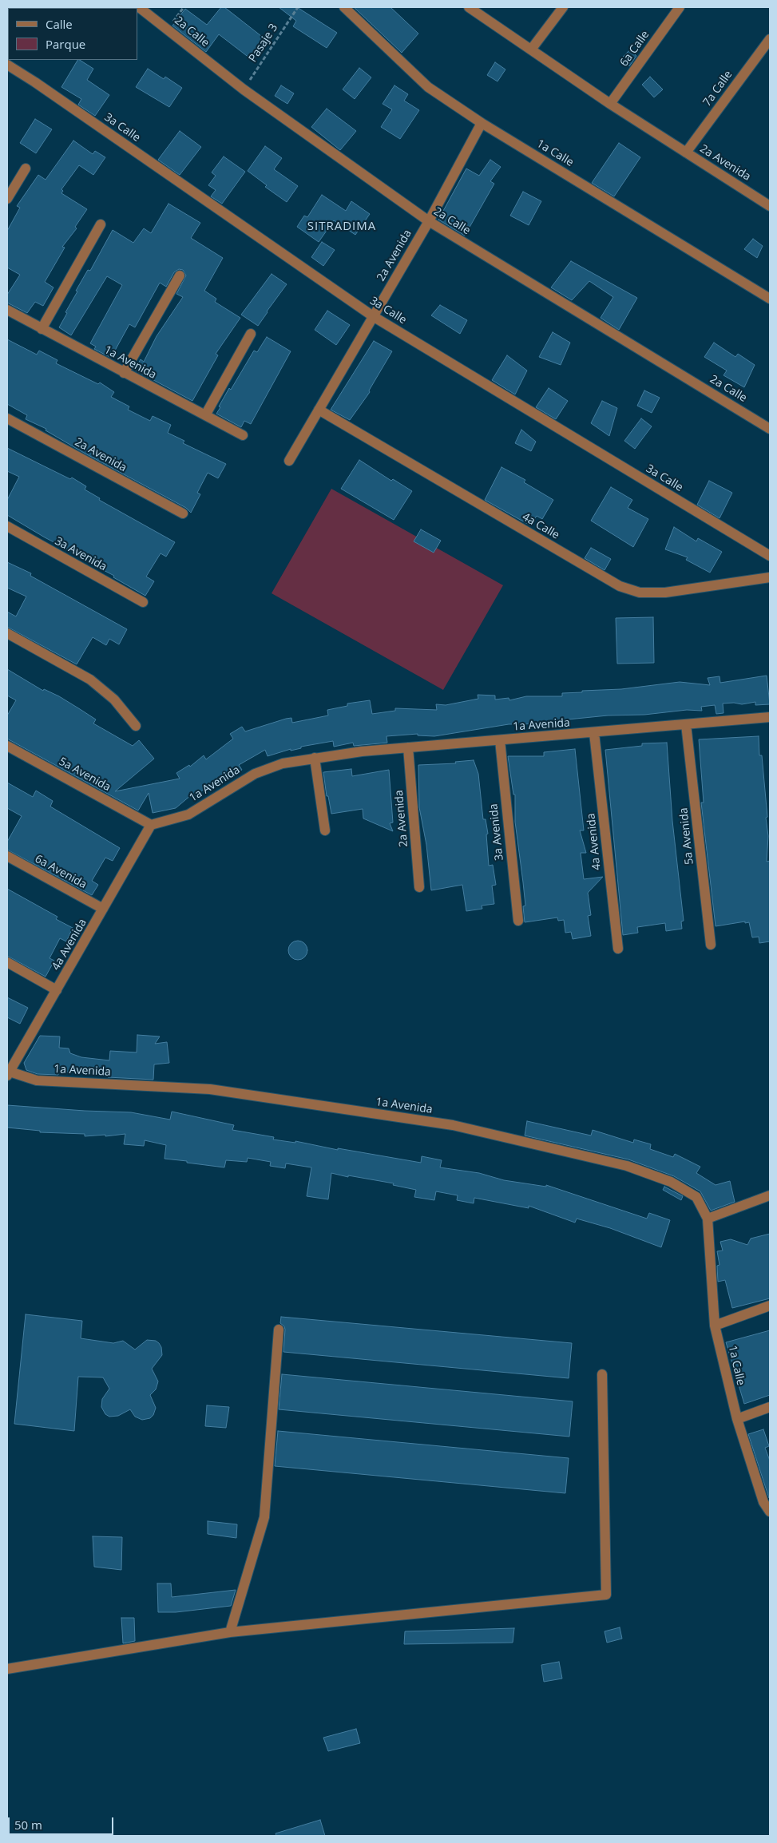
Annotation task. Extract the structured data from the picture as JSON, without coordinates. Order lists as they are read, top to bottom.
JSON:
{
  "streets": {
    "street": [
      "2a Calle",
      "6a Calle",
      "7a Calle",
      "3a Calle",
      "1a Calle",
      "2a Avenida",
      "1a Avenida",
      "4a Calle",
      "3a Avenida",
      "5a Avenida",
      "4a Avenida",
      "6a Avenida"
    ],
    "path": ["Pasaje 3"]
  },
  "crossings": [
    ["2a Calle", "Pasaje 3"],
    ["2a Calle", "2a Avenida"],
    ["6a Calle", "2a Avenida"],
    ["7a Calle", "2a Avenida"],
    ["3a Calle", "2a Avenida"],
    ["1a Calle", "2a Avenida"],
    ["1a Calle", "1a Avenida"],
    ["2a Avenida", "1a Avenida"],
    ["2a Avenida", "4a Calle"],
    ["1a Avenida", "3a Avenida"],
    ["1a Avenida", "5a Avenida"],
    ["1a Avenida", "4a Avenida"],
    ["5a Avenida", "4a Avenida"],
    ["4a Avenida", "6a Avenida"]
  ],
  "districts": ["SITRADIMA"],
  "legend": ["Calle", "Parque"],
  "scale_bar": "50 m"
}
